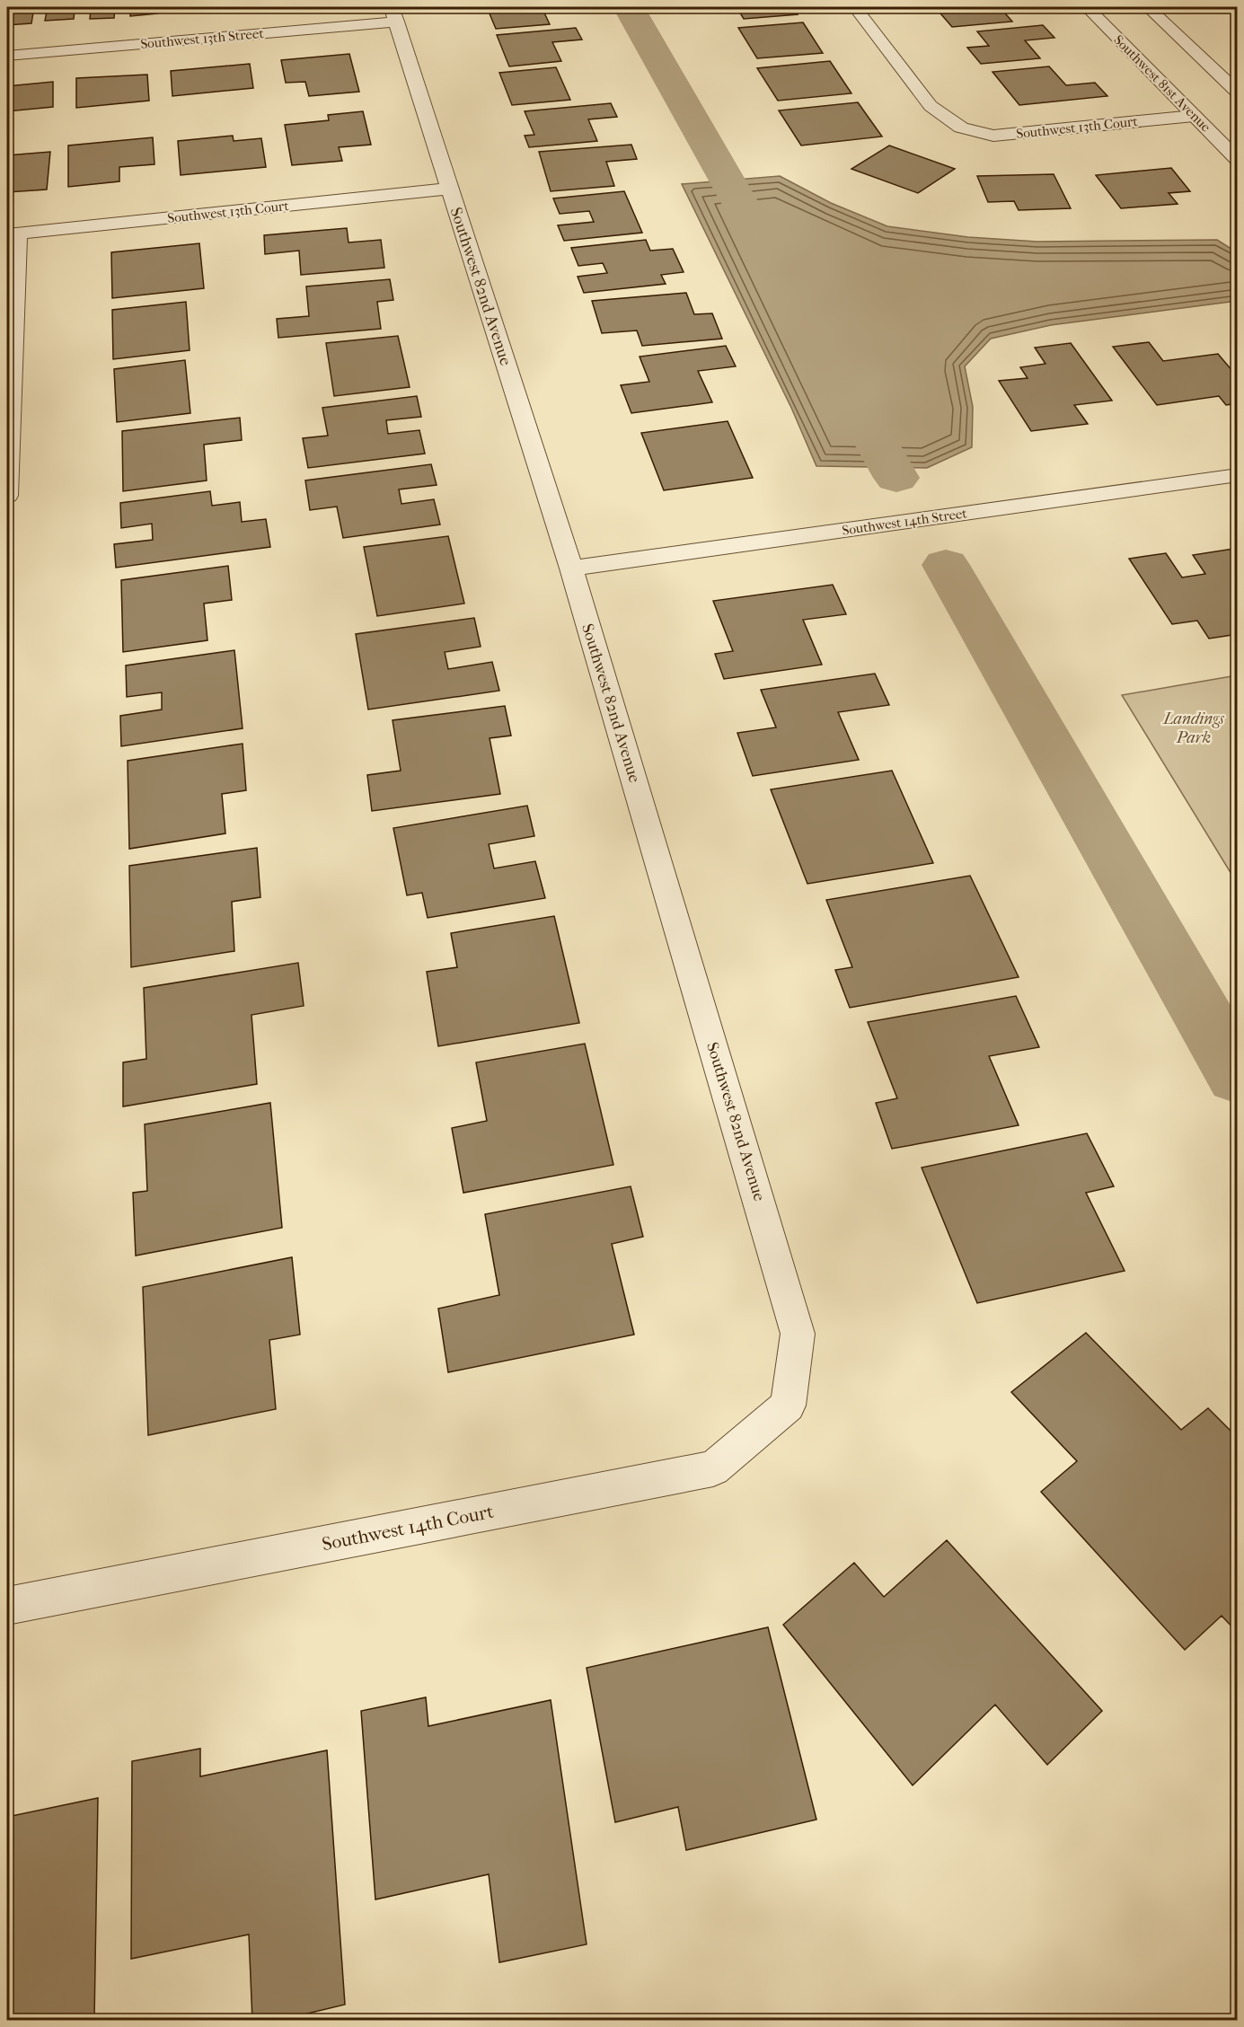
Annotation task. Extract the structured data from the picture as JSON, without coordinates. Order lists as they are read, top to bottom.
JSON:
{
  "streets": {
    "street": [
      "Southwest 13th Street",
      "Southwest 81st Avenue",
      "Southwest 13th Court",
      "Southwest 82nd Avenue",
      "Southwest 14th Street",
      "Southwest 14th Court"
    ]
  },
  "crossings": [
    ["Southwest 13th Street", "Southwest 82nd Avenue"],
    ["Southwest 81st Avenue", "Southwest 13th Court"],
    ["Southwest 13th Court", "Southwest 82nd Avenue"],
    ["Southwest 82nd Avenue", "Southwest 14th Street"],
    ["Southwest 82nd Avenue", "Southwest 14th Court"]
  ],
  "parks": ["Landings Park"]
}
